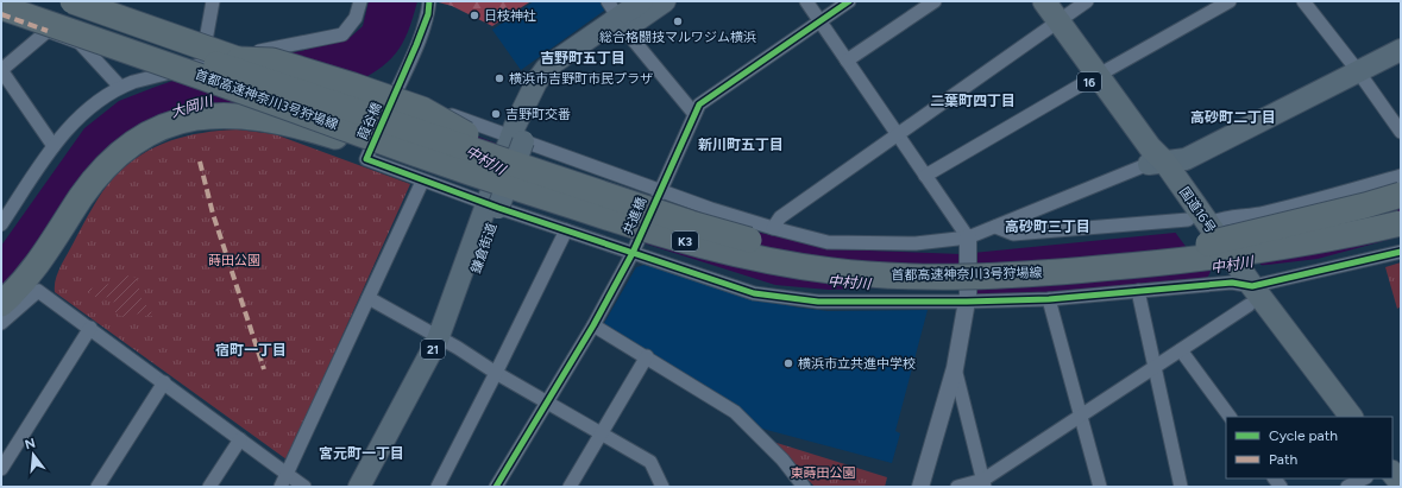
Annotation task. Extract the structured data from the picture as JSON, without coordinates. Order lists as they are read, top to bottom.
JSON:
{
  "streets": {
    "highway": [
      "16",
      "首都高速神奈川3号狩場線",
      "国道16号",
      "K3"
    ],
    "main road": ["鎌倉街道", "21"],
    "street": ["葭谷橋", "共進橋"]
  },
  "districts": [
    "吉野町五丁目",
    "二葉町四丁目",
    "高砂町二丁目",
    "新川町五丁目",
    "高砂町三丁目",
    "宿町一丁目",
    "宮元町一丁目"
  ],
  "water": ["大岡川", "中村川"],
  "parks": ["蒔田公園", "東蒔田公園"],
  "places": [
    "日枝神社",
    "総合格闘技マルワジム横浜",
    "横浜市吉野町市民プラザ",
    "吉野町交番",
    "横浜市立共進中学校"
  ],
  "legend": ["Cycle path", "Path"],
  "north": "top"
}
